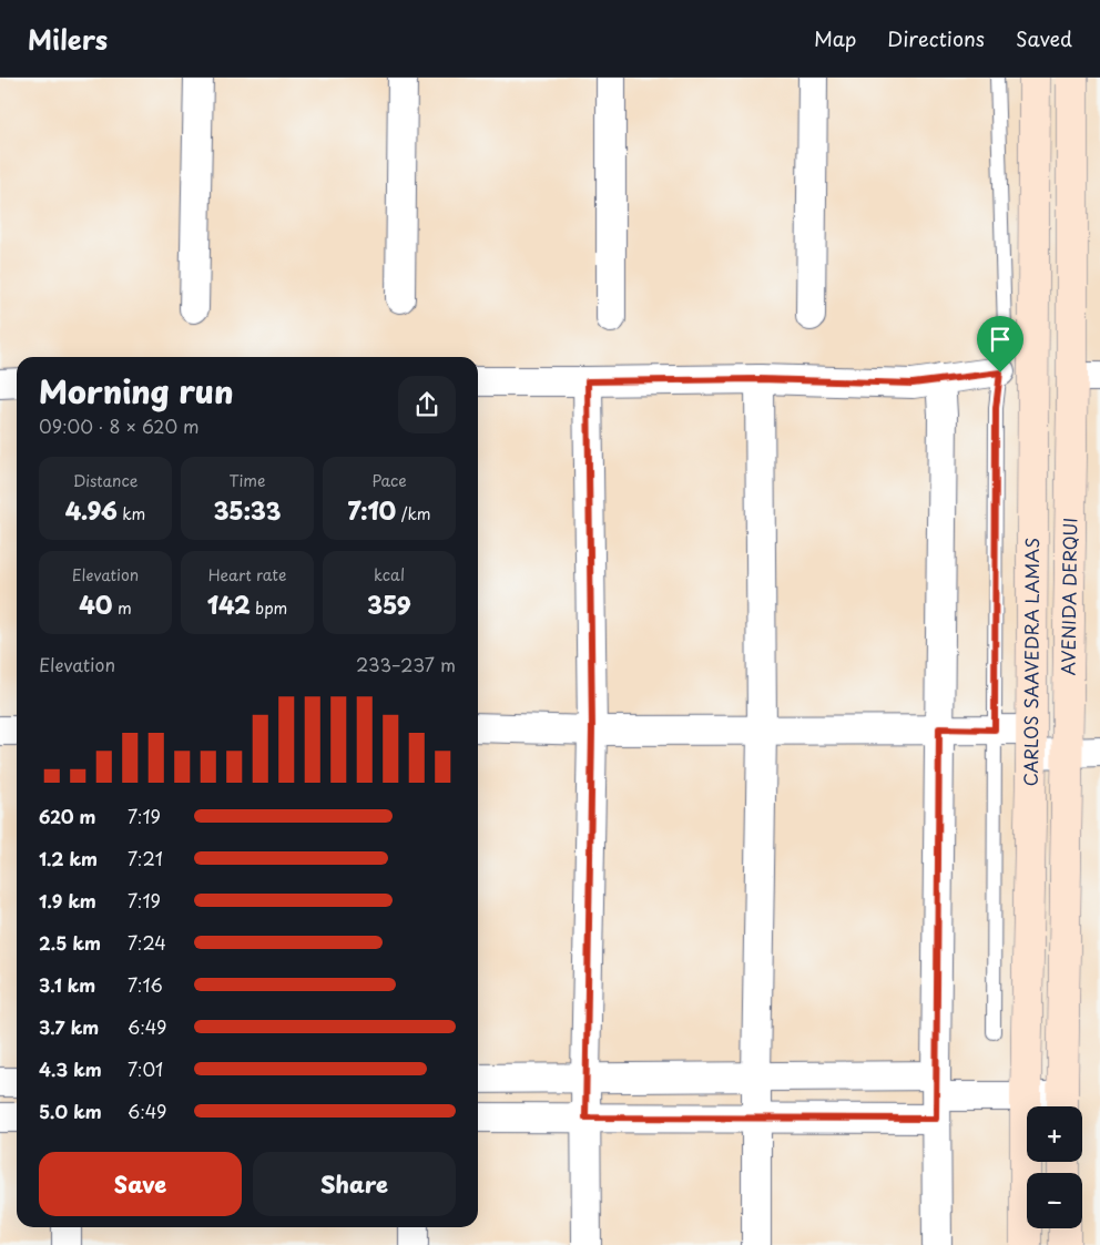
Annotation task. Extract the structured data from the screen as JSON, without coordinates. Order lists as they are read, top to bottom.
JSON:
{
  "streets": {
    "main road": ["AVENIDA DERQUI", "CARLOS SAAVEDRA LAMAS"]
  },
  "page": {
    "header": "Milers",
    "nav": ["Map", "Directions", "Saved"],
    "heading": ["Morning run", "09:00 · 8 × 620 m"],
    "stats": [
      ["Distance", "4.96 km"],
      ["Time", "35:33"],
      ["Pace", "7:10 /km"],
      ["Elevation", "40 m"],
      ["Heart rate", "142 bpm"],
      ["kcal", "359"]
    ],
    "chart": ["Elevation", "233–237 m"],
    "list": [
      {
        "name": "620 m",
        "note": "7:19"
      },
      {
        "name": "1.2 km",
        "note": "7:21"
      },
      {
        "name": "1.9 km",
        "note": "7:19"
      },
      {
        "name": "2.5 km",
        "note": "7:24"
      },
      {
        "name": "3.1 km",
        "note": "7:16"
      },
      {
        "name": "3.7 km",
        "note": "6:49"
      },
      {
        "name": "4.3 km",
        "note": "7:01"
      },
      {
        "name": "5.0 km",
        "note": "6:49"
      }
    ],
    "map_buttons": ["+", "−"],
    "buttons": ["Save", "Share"]
  }
}
